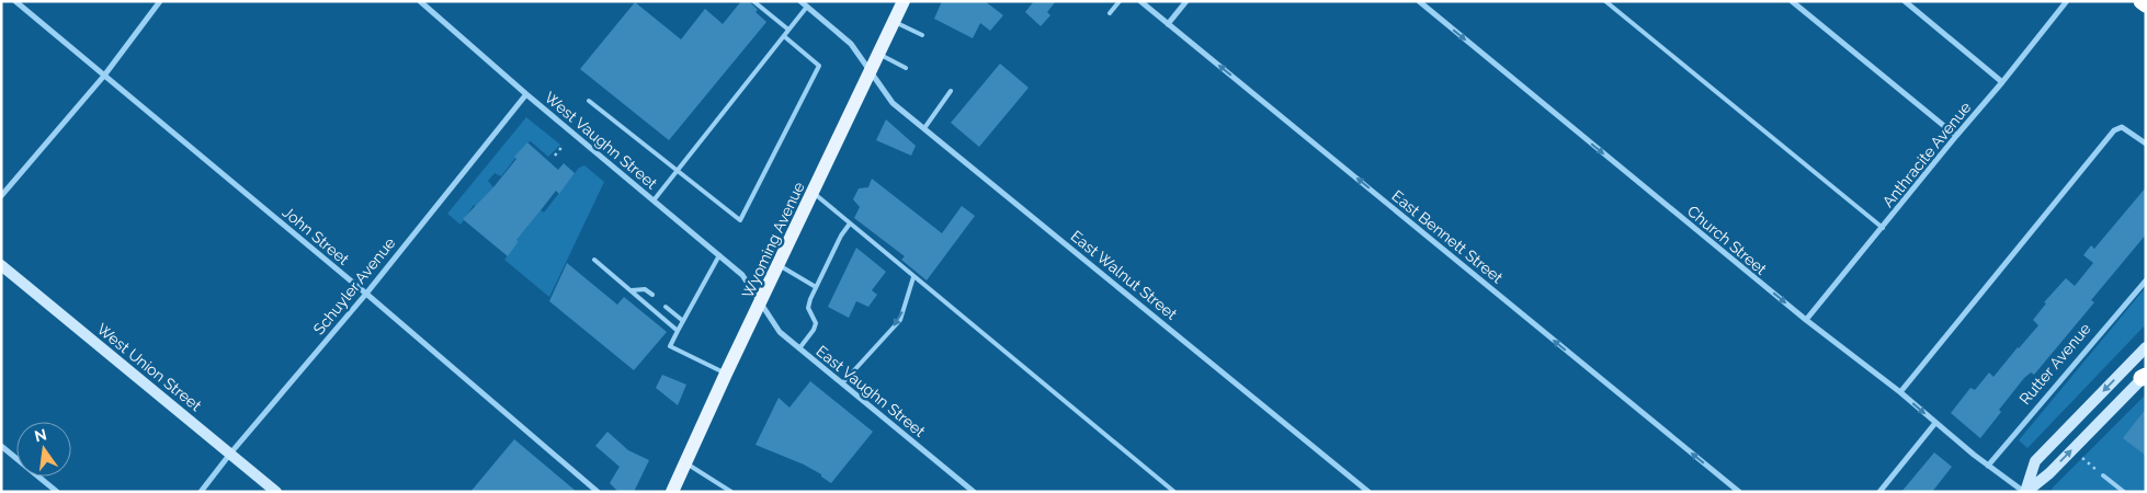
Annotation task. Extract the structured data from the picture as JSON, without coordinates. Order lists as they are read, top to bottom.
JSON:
{
  "streets": {
    "main road": ["Wyoming Avenue", "West Union Street"],
    "street": [
      "West Vaughn Street",
      "Anthracite Avenue",
      "John Street",
      "East Bennett Street",
      "Church Street",
      "East Walnut Street",
      "Schuyler Avenue",
      "Rutter Avenue",
      "East Vaughn Street"
    ]
  },
  "crossings": [
    ["West Vaughn Street", "Wyoming Avenue"],
    ["West Vaughn Street", "Schuyler Avenue"],
    ["West Vaughn Street", "East Vaughn Street"],
    ["Anthracite Avenue", "Church Street"],
    ["John Street", "Schuyler Avenue"],
    ["Wyoming Avenue", "East Walnut Street"],
    ["Wyoming Avenue", "East Vaughn Street"],
    ["Church Street", "Rutter Avenue"],
    ["Schuyler Avenue", "West Union Street"]
  ],
  "one_way": ["East Bennett Street", "Church Street"],
  "north": "top"
}
